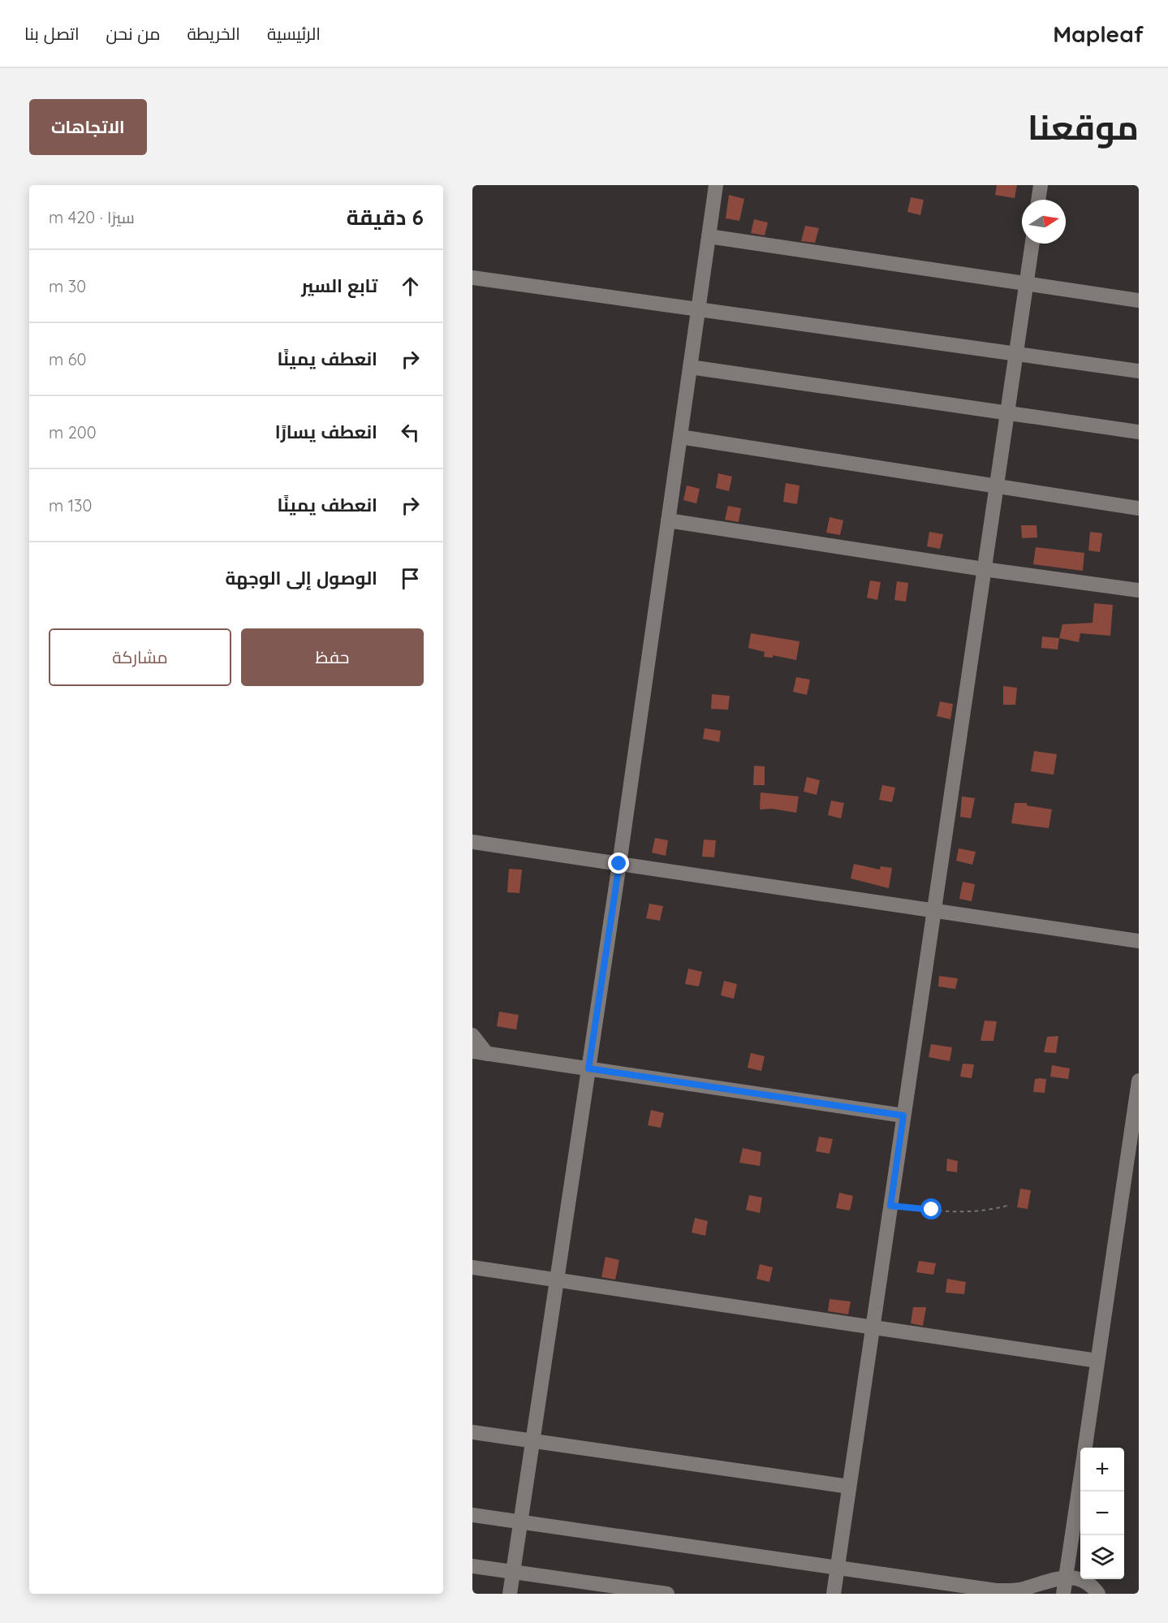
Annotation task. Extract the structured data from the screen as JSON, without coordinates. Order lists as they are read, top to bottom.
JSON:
{
  "north": "right",
  "page": {
    "header": "Mapleaf",
    "nav": [
      "الرئيسية",
      "الخريطة",
      "من نحن",
      "اتصل بنا"
    ],
    "title": "موقعنا",
    "buttons": [
      "الاتجاهات",
      ["حفظ", "مشاركة"]
    ],
    "heading": ["6 دقيقة", "سيرًا · 420 m"],
    "list": [
      ["تابع السير", "30 m"],
      ["انعطف يمينًا", "60 m"],
      ["انعطف يسارًا", "200 m"],
      ["انعطف يمينًا", "130 m"],
      "الوصول إلى الوجهة"
    ],
    "map_buttons": ["+", "−"]
  }
}
